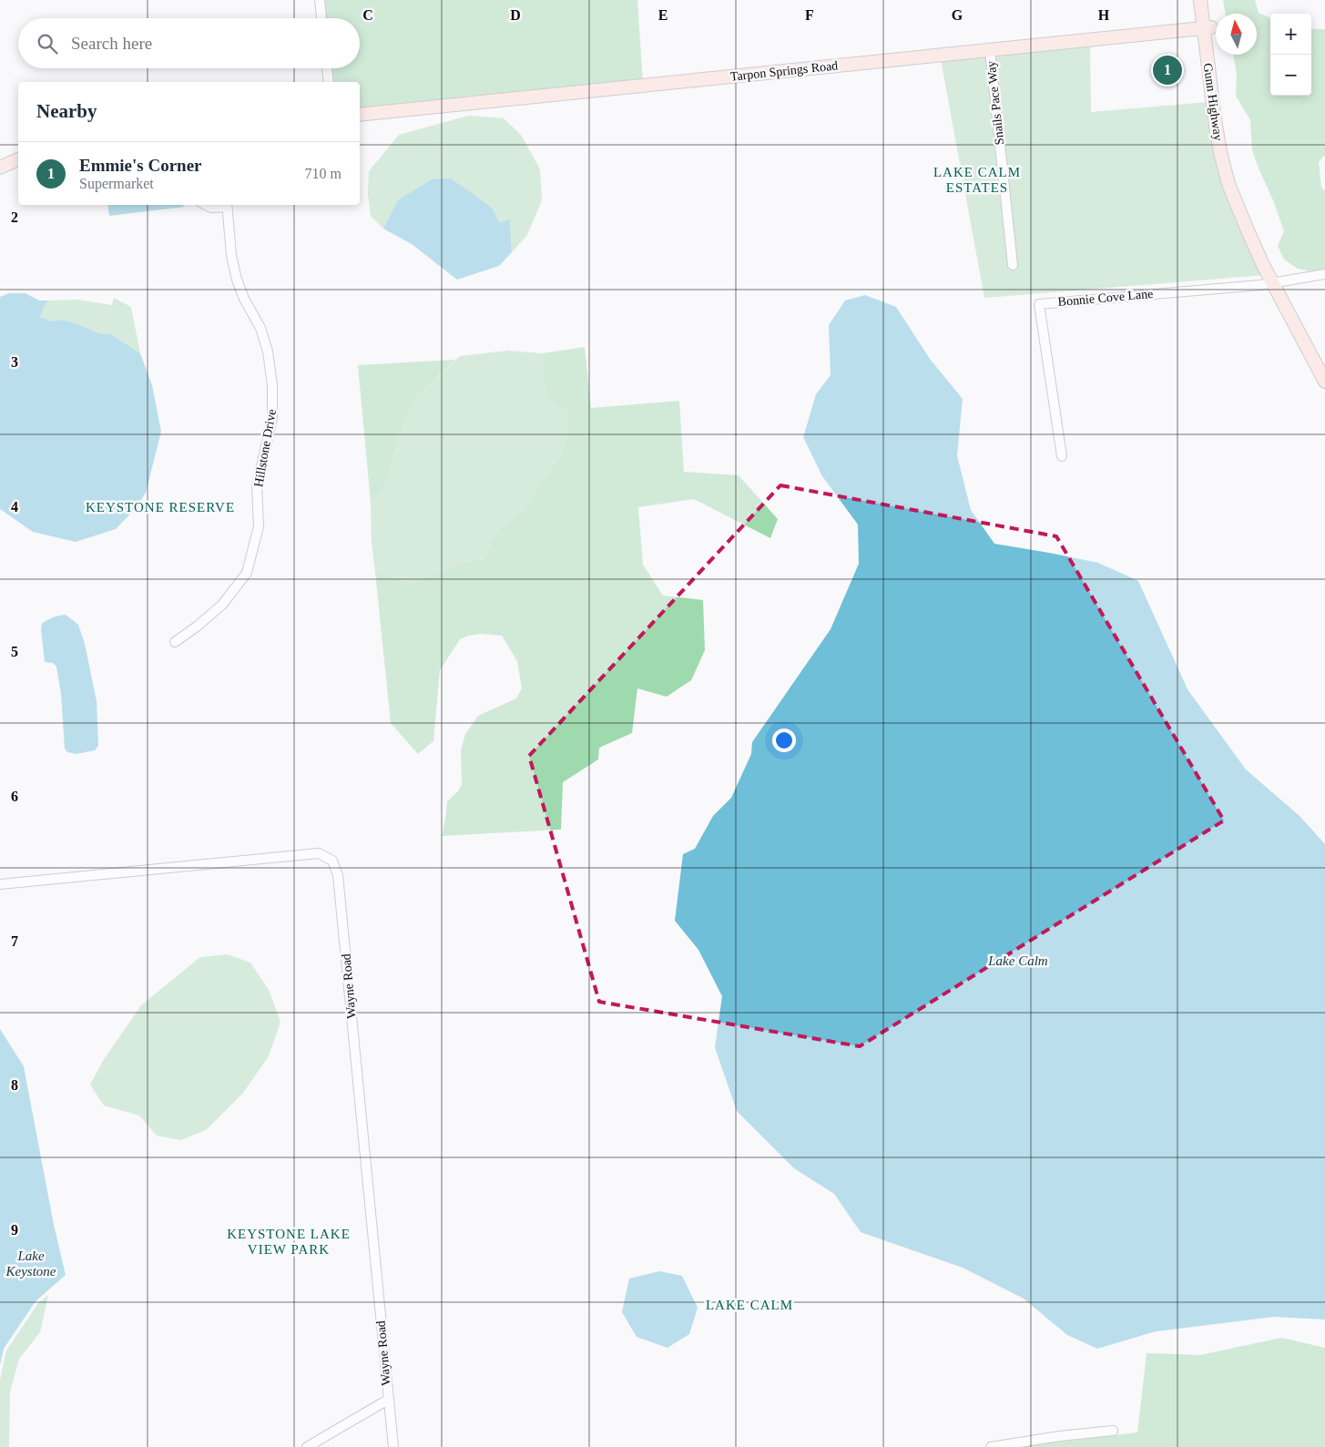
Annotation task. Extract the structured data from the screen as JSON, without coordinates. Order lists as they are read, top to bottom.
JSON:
{
  "streets": {
    "main road": ["Tarpon Springs Road", "Gunn Highway"],
    "street": [
      "Snails Pace Way",
      "Bonnie Cove Lane",
      "Hillstone Drive",
      "Wayne Road"
    ]
  },
  "crossings": [
    ["Tarpon Springs Road", "Gunn Highway"],
    ["Tarpon Springs Road", "Snails Pace Way"],
    ["Gunn Highway", "Bonnie Cove Lane"]
  ],
  "districts": [
    "LAKE CALM ESTATES",
    "KEYSTONE RESERVE",
    "KEYSTONE LAKE VIEW PARK",
    "LAKE CALM"
  ],
  "water": ["Lake Calm", "Lake Keystone"],
  "north": "top",
  "page": {
    "map_buttons": ["+", "−"],
    "search": "Search here",
    "pins": "1",
    "heading": "Nearby",
    "list": [
      {
        "mark": "1",
        "name": "Emmie's Corner",
        "note": "Supermarket",
        "value": "710 m"
      }
    ]
  },
  "grid": {
    "columns": [
      "C",
      "D",
      "E",
      "F",
      "G",
      "H"
    ],
    "rows": [
      "2",
      "3",
      "4",
      "5",
      "6",
      "7",
      "8",
      "9"
    ]
  }
}
